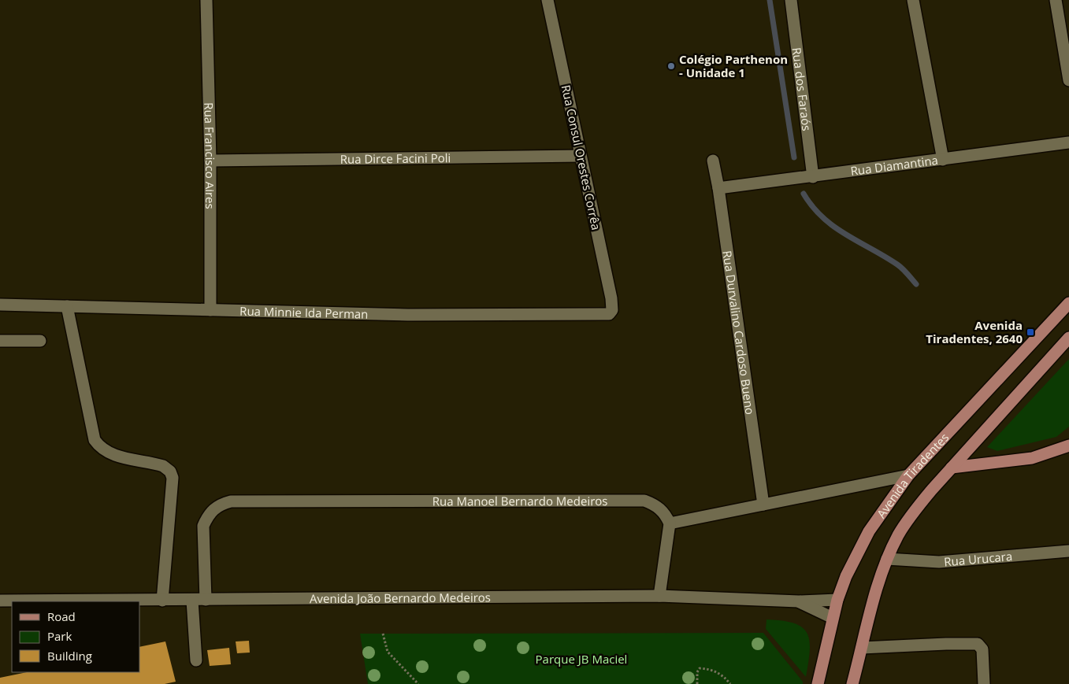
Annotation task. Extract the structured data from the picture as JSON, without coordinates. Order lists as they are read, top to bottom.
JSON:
{
  "streets": {
    "main road": ["Avenida Tiradentes"],
    "street": [
      "Rua dos Faraós",
      "Rua Francisco Aires",
      "Rua Consul Orestes Corrêa",
      "Rua Dirce Facini Poli",
      "Rua Diamantina",
      "Rua Minnie Ida Perman",
      "Rua Durvalino Cardoso Bueno",
      "Rua Manoel Bernardo Medeiros",
      "Rua Urucara",
      "Avenida João Bernardo Medeiros"
    ]
  },
  "crossings": [
    ["Rua dos Faraós", "Rua Diamantina"],
    ["Rua Francisco Aires", "Rua Dirce Facini Poli"],
    ["Rua Francisco Aires", "Rua Minnie Ida Perman"],
    ["Rua Consul Orestes Corrêa", "Rua Dirce Facini Poli"],
    ["Rua Consul Orestes Corrêa", "Rua Minnie Ida Perman"],
    ["Rua Diamantina", "Rua Durvalino Cardoso Bueno"],
    ["Avenida Tiradentes", "Rua Urucara"],
    ["Avenida Tiradentes", "Avenida João Bernardo Medeiros"],
    ["Rua Manoel Bernardo Medeiros", "Avenida João Bernardo Medeiros"]
  ],
  "parks": ["Parque JB Maciel"],
  "places": {
    "other": ["Colégio Parthenon - Unidade 1"],
    "transit": ["Avenida Tiradentes, 2640"]
  },
  "legend": ["Road", "Park", "Building"]
}
